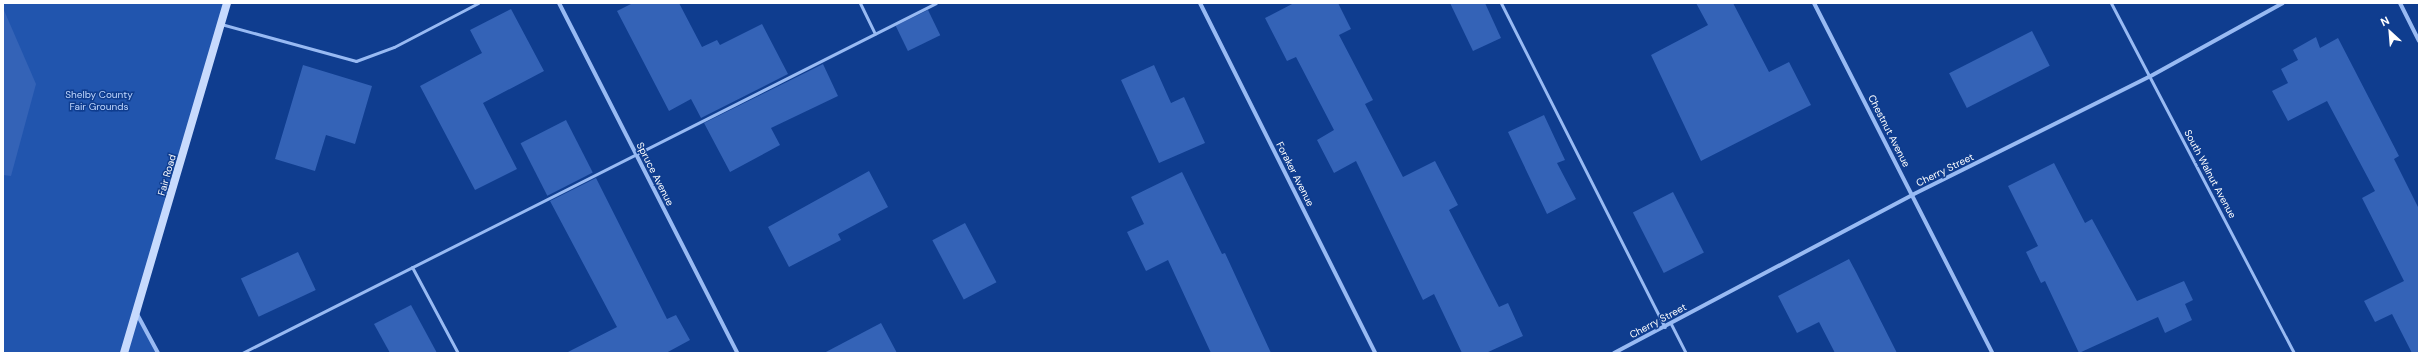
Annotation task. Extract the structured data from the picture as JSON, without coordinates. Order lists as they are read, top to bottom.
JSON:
{
  "streets": {
    "main road": ["Fair Road"],
    "street": [
      "Chestnut Avenue",
      "Cherry Street",
      "Spruce Avenue",
      "Foraker Avenue"
    ],
    "lane": ["South Walnut Avenue"]
  },
  "crossings": [
    ["Chestnut Avenue", "Cherry Street"],
    ["Cherry Street", "South Walnut Avenue"]
  ],
  "parks": ["Shelby County Fair Grounds"],
  "north": "top left"
}
